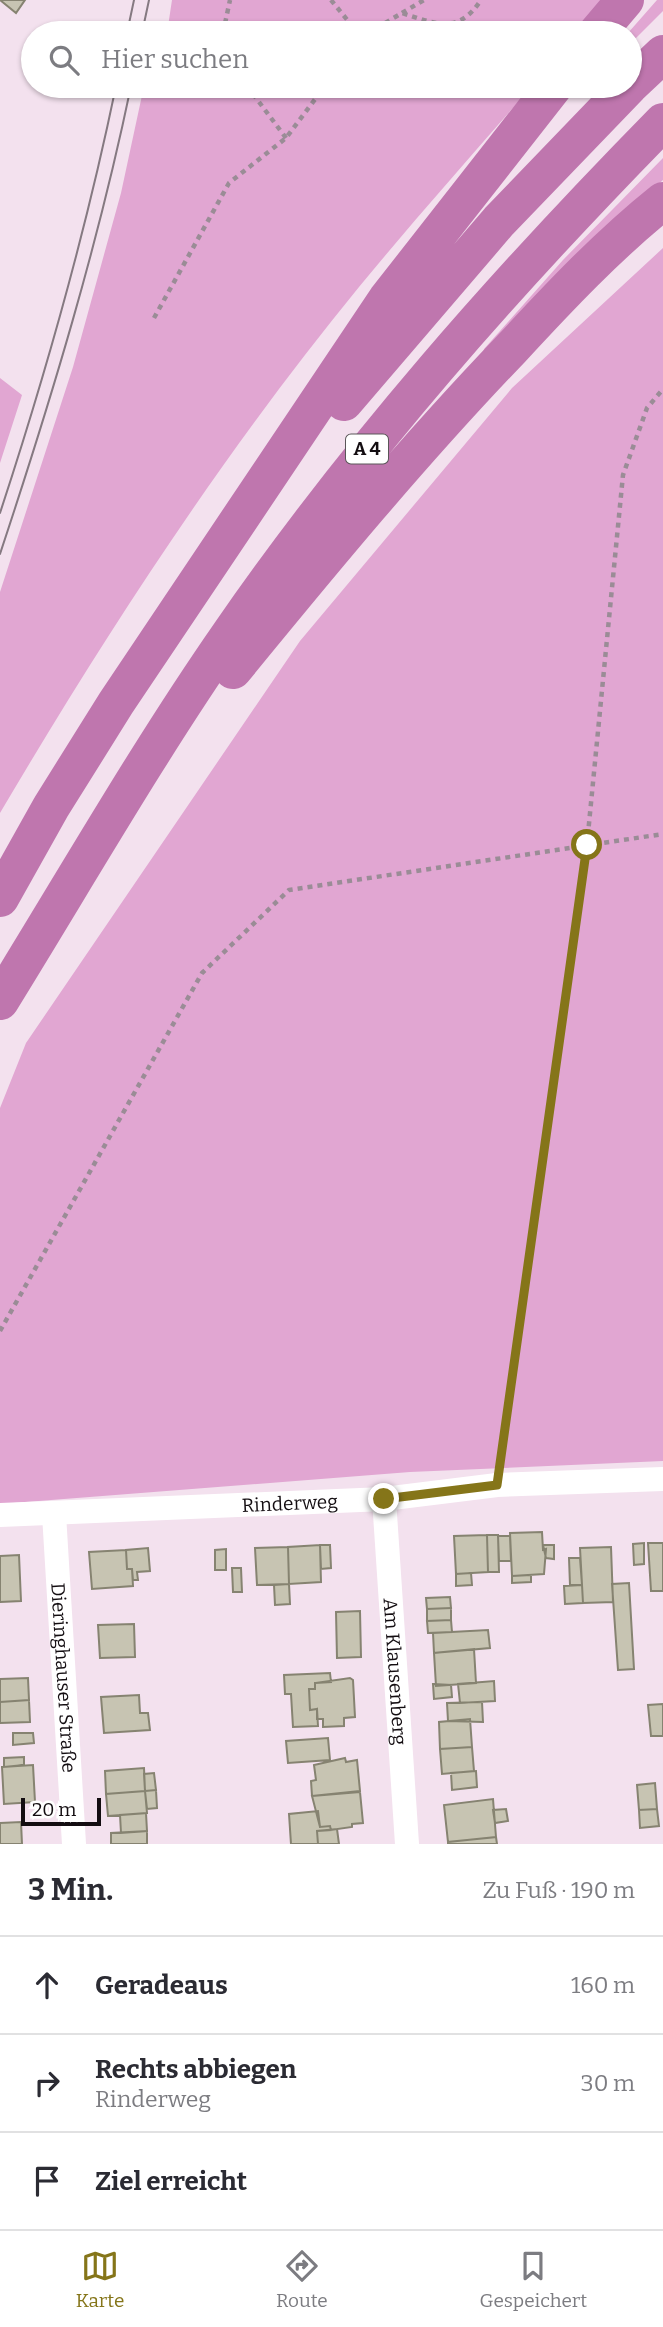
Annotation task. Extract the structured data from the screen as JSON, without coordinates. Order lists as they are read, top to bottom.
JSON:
{
  "streets": {
    "highway": ["A 4"],
    "street": ["Rinderweg", "Am Klausenberg", "Dieringhauser Straße"]
  },
  "crossings": [
    ["Rinderweg", "Am Klausenberg"],
    ["Rinderweg", "Dieringhauser Straße"]
  ],
  "scale_bar": "20 m",
  "page": {
    "search": "Hier suchen",
    "scale": "20 m",
    "heading": ["3 Min.", "Zu Fuß · 190 m"],
    "list": [
      ["Geradeaus", "160 m"],
      ["Rechts abbiegen", "Rinderweg", "30 m"],
      "Ziel erreicht"
    ],
    "nav": ["Karte", "Route", "Gespeichert"]
  }
}
